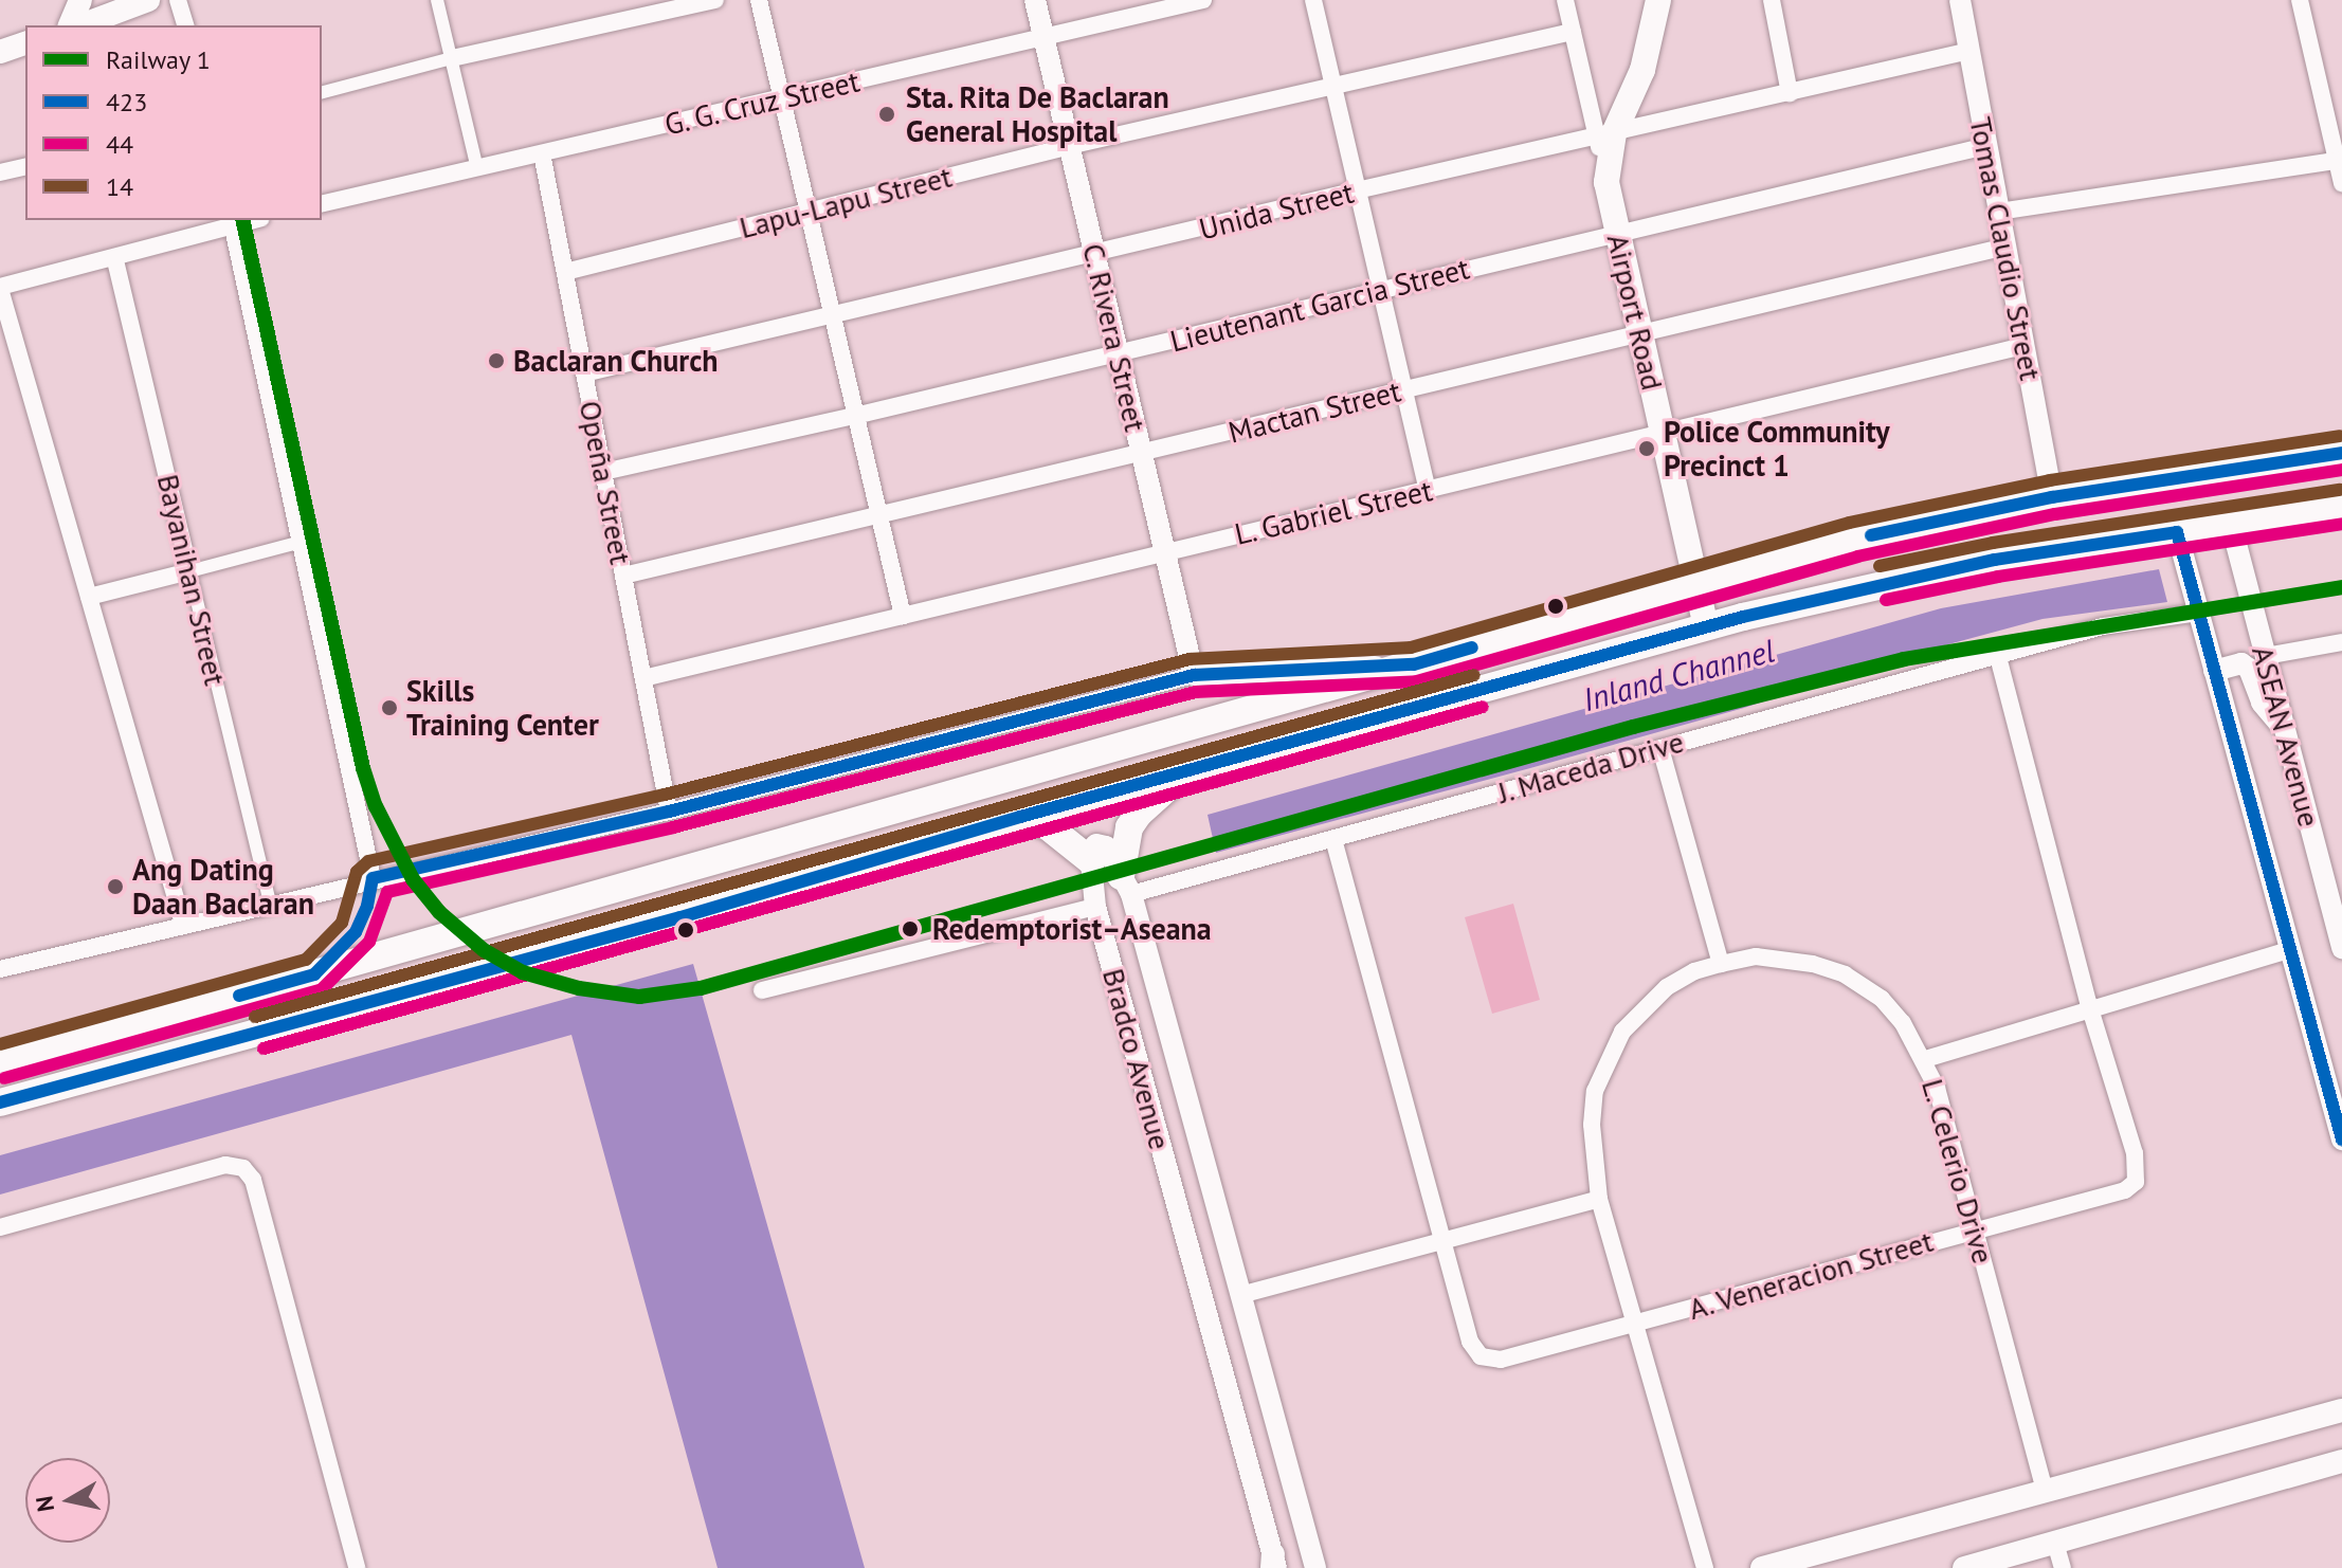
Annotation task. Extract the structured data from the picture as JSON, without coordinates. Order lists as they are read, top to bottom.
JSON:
{
  "streets": {
    "main road": ["Airport Road"],
    "street": [
      "G. G. Cruz Street",
      "Lapu-Lapu Street",
      "Unida Street",
      "Tomas Claudio Street",
      "Lieutenant Garcia Street",
      "C. Rivera Street",
      "Mactan Street",
      "Opeña Street",
      "L. Gabriel Street",
      "Bayanihan Street",
      "ASEAN Avenue",
      "J. Maceda Drive",
      "Bradco Avenue",
      "L. Celerio Drive",
      "A. Veneracion Street"
    ]
  },
  "crossings": [
    ["G. G. Cruz Street", "C. Rivera Street"],
    ["G. G. Cruz Street", "Opeña Street"],
    ["Lapu-Lapu Street", "C. Rivera Street"],
    ["Lapu-Lapu Street", "Opeña Street"],
    ["Unida Street", "Tomas Claudio Street"],
    ["Unida Street", "Airport Road"],
    ["Unida Street", "C. Rivera Street"],
    ["Unida Street", "Opeña Street"],
    ["Tomas Claudio Street", "Lieutenant Garcia Street"],
    ["Tomas Claudio Street", "Mactan Street"],
    ["Tomas Claudio Street", "L. Gabriel Street"],
    ["Lieutenant Garcia Street", "Airport Road"],
    ["Lieutenant Garcia Street", "C. Rivera Street"],
    ["Lieutenant Garcia Street", "Opeña Street"],
    ["Airport Road", "Mactan Street"],
    ["Airport Road", "L. Gabriel Street"],
    ["C. Rivera Street", "Mactan Street"],
    ["C. Rivera Street", "L. Gabriel Street"],
    ["Mactan Street", "Opeña Street"],
    ["Opeña Street", "L. Gabriel Street"],
    ["ASEAN Avenue", "J. Maceda Drive"],
    ["J. Maceda Drive", "Bradco Avenue"],
    ["L. Celerio Drive", "A. Veneracion Street"]
  ],
  "water": ["Inland Channel"],
  "places": [
    "Sta. Rita De Baclaran General Hospital",
    "Baclaran Church",
    "Police Community Precinct 1",
    "Skills Training Center",
    "Ang Dating Daan Baclaran",
    "Redemptorist–Aseana"
  ],
  "lines": [
    "rail line 1",
    "transit line 14",
    "transit line 423",
    "transit line 44"
  ],
  "legend": [
    "Railway 1",
    "423",
    "44",
    "14"
  ],
  "north": "left"
}
